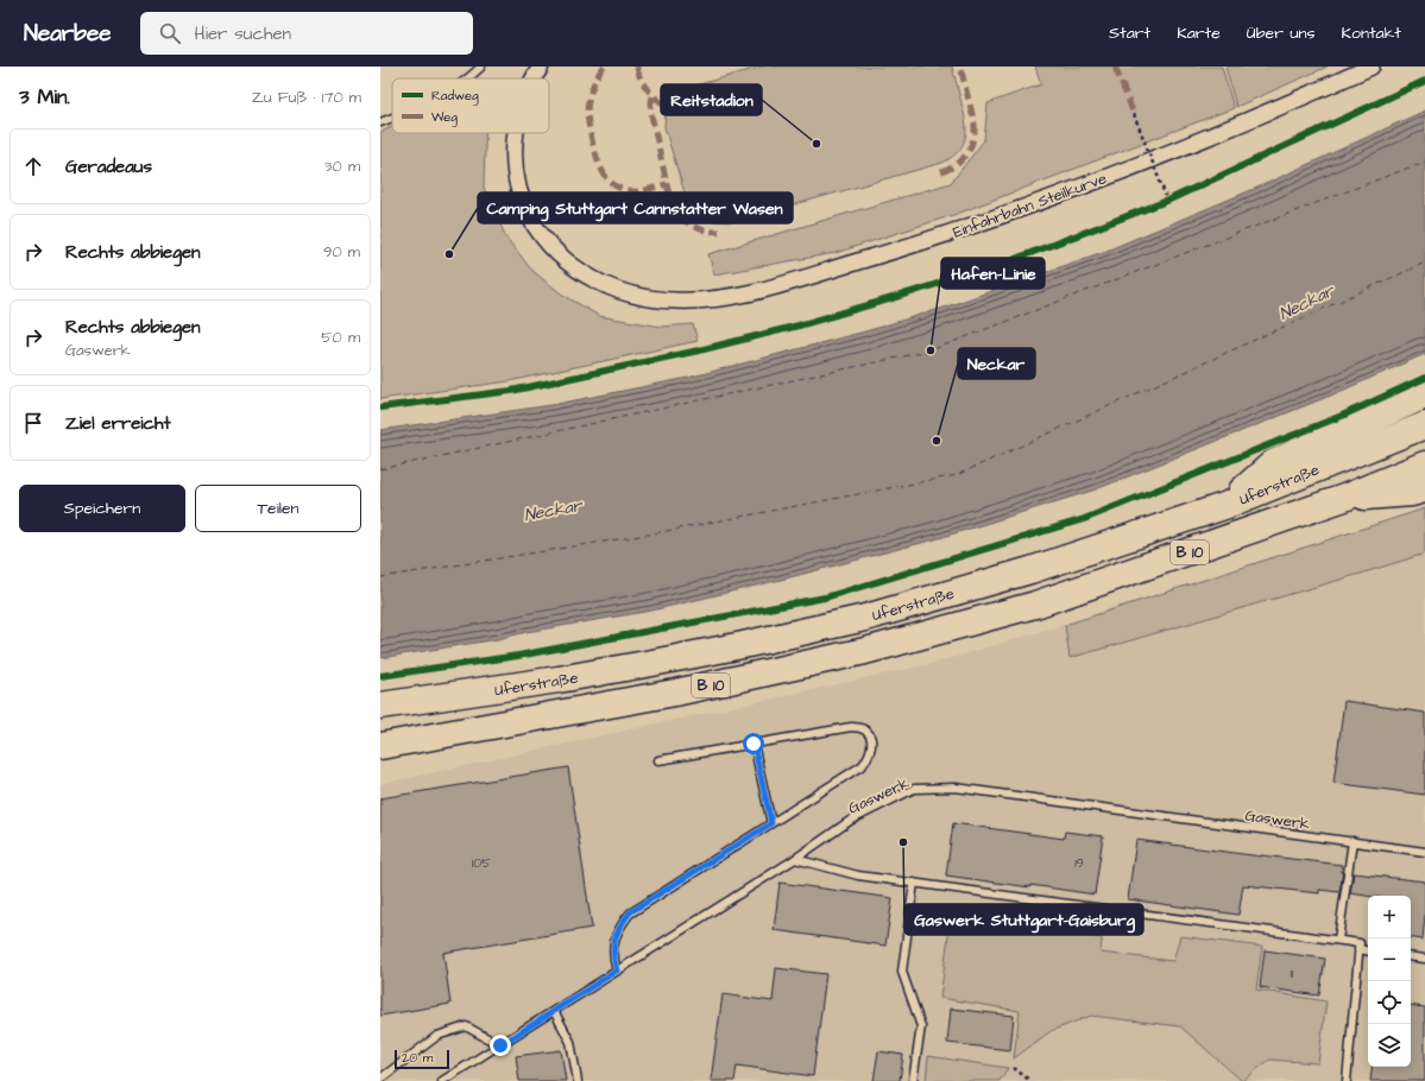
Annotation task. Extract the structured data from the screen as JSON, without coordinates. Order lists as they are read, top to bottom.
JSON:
{
  "streets": {
    "highway": ["Uferstraße", "B 10"],
    "street": ["Einfahrbahn Steilkurve"],
    "lane": ["Gaswerk"]
  },
  "crossings": [
    ["Uferstraße", "B 10"]
  ],
  "water": ["Neckar"],
  "places": [
    "Reitstadion",
    "Camping Stuttgart Cannstatter Wasen",
    "Hafen-Linie",
    "Neckar",
    "Gaswerk Stuttgart-Gaisburg"
  ],
  "house_numbers": ["105", "19", "11"],
  "legend": ["Radweg", "Weg"],
  "scale_bar": "20 m",
  "page": {
    "header": "Nearbee",
    "search": "Hier suchen",
    "nav": [
      "Start",
      "Karte",
      "Über uns",
      "Kontakt"
    ],
    "heading": ["3 Min.", "Zu Fuß · 170 m"],
    "list": [
      ["Geradeaus", "30 m"],
      ["Rechts abbiegen", "90 m"],
      ["Rechts abbiegen", "Gaswerk", "50 m"],
      "Ziel erreicht"
    ],
    "buttons": ["Speichern", "Teilen"],
    "map_buttons": ["+", "−"],
    "scale": "20 m"
  }
}
